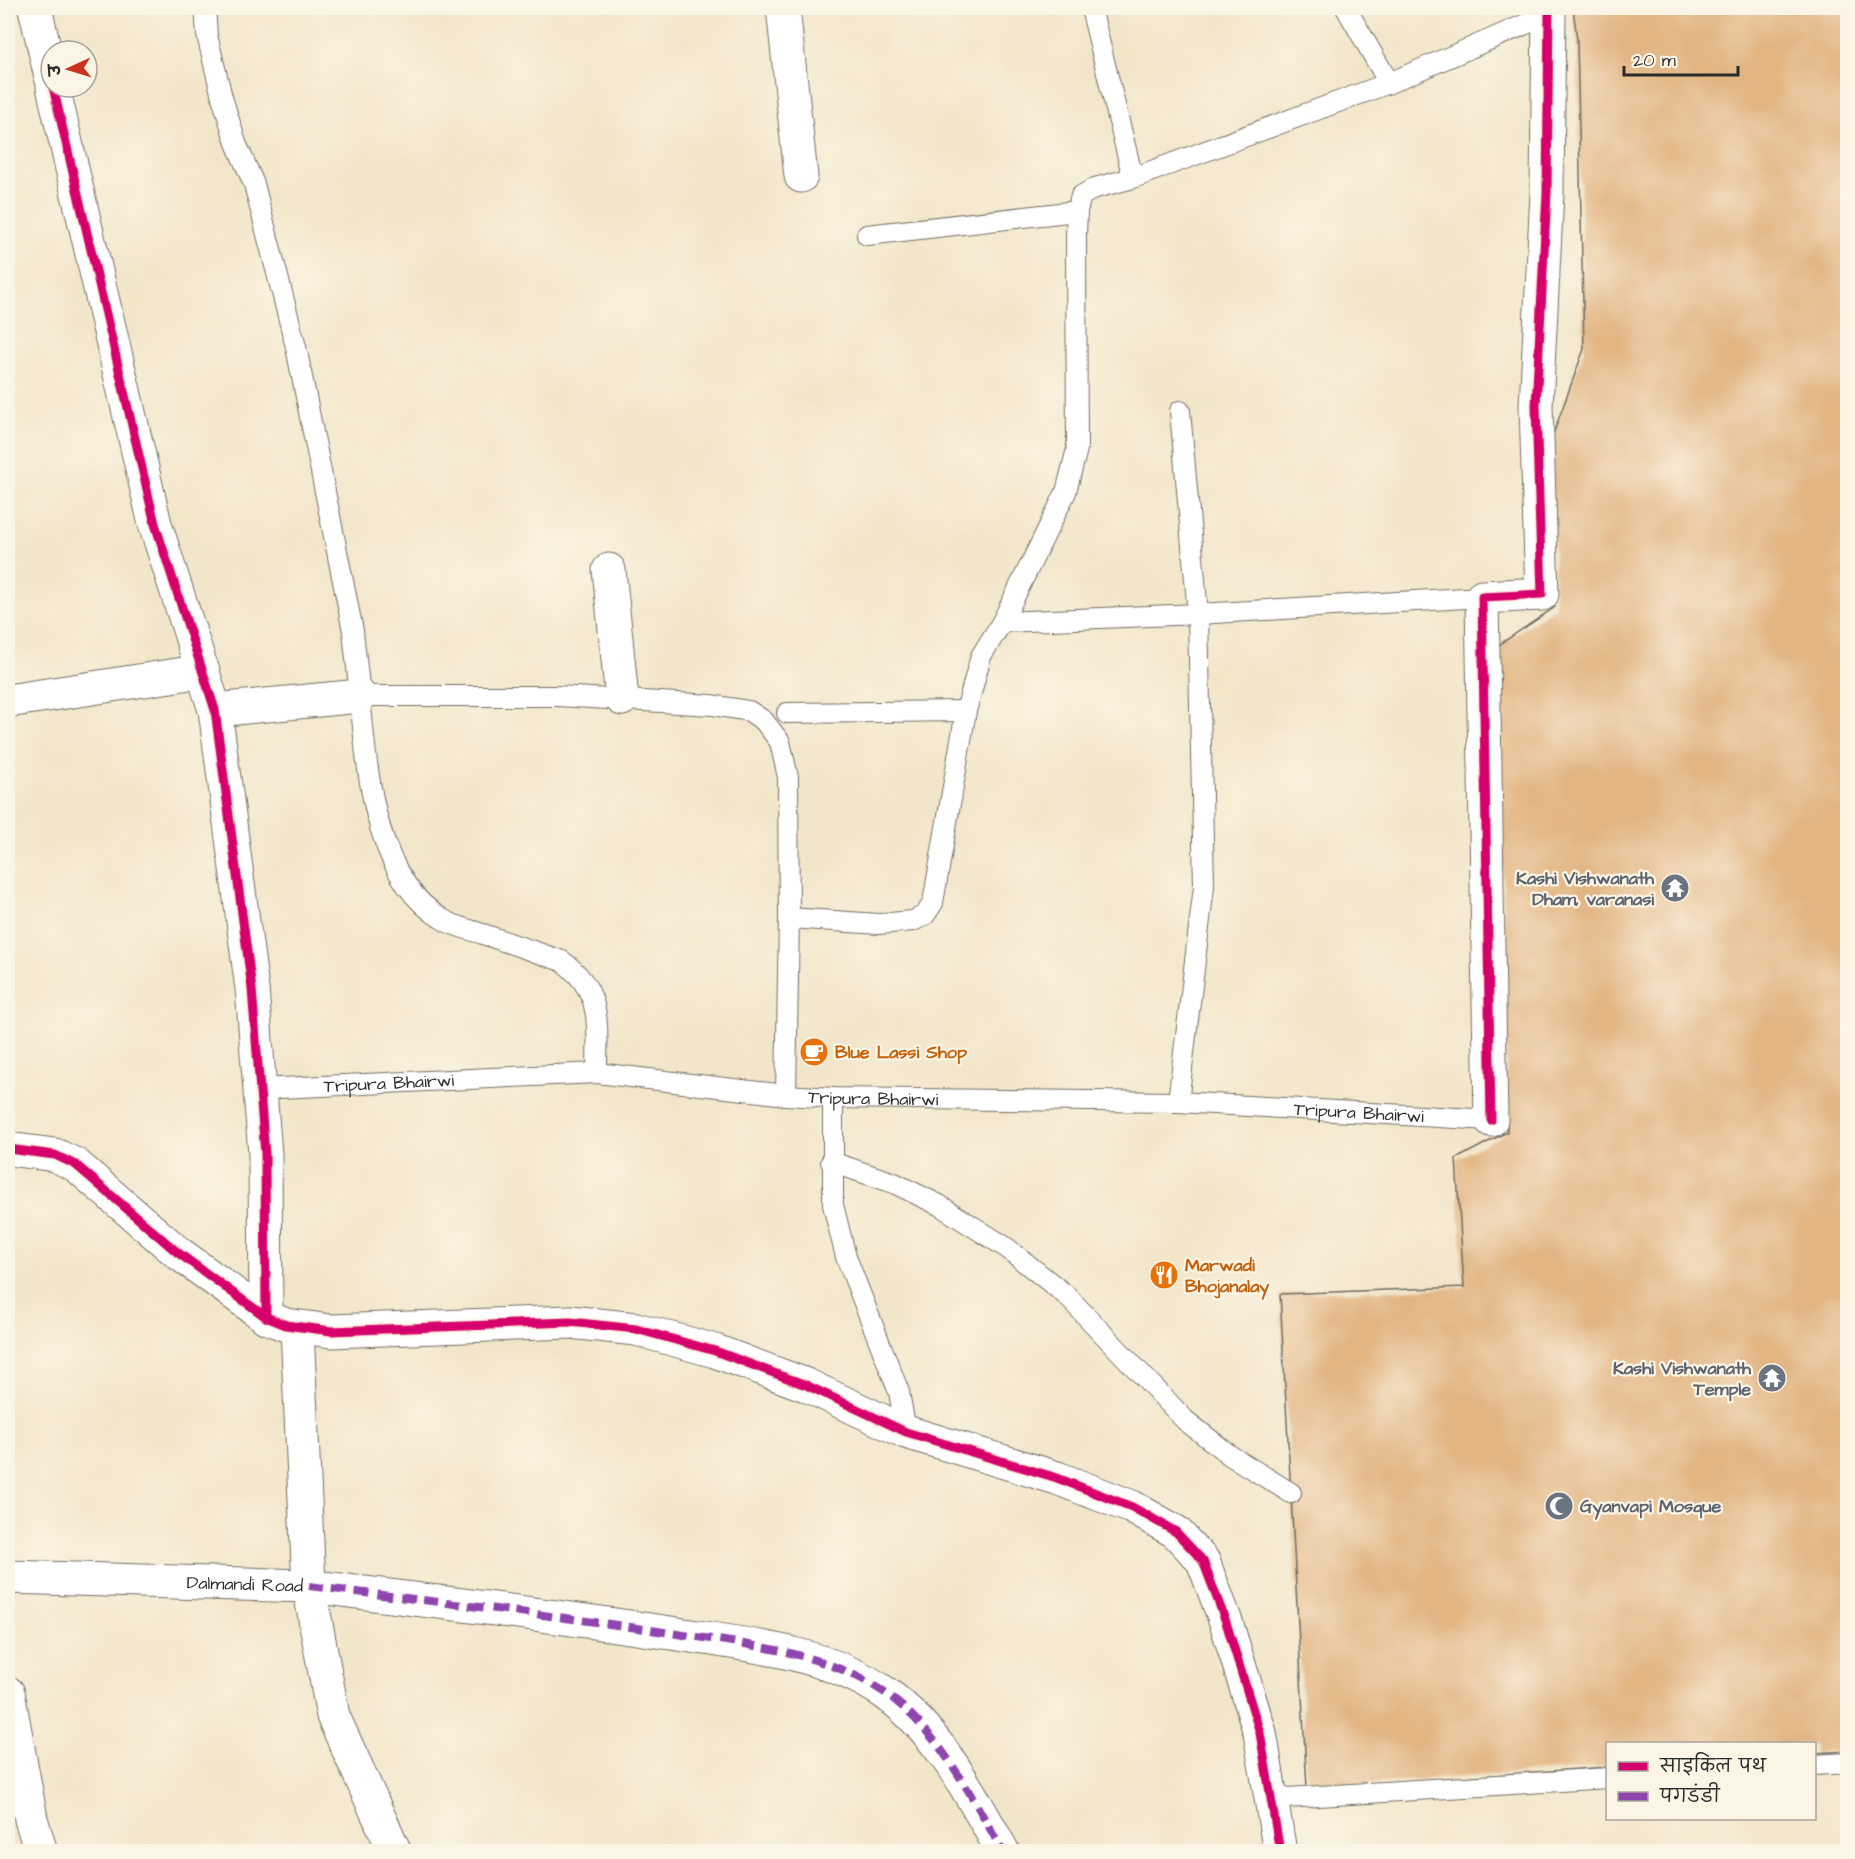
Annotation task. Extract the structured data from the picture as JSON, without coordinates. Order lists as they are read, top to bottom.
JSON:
{
  "streets": {
    "street": ["Dalmandi Road"],
    "lane": ["Tripura Bhairwi"]
  },
  "places": {
    "temple": ["Kashi Vishwanath Dham, varanasi", "Kashi Vishwanath Temple"],
    "cafe": ["Blue Lassi Shop"],
    "restaurant": ["Marwadi Bhojanalay"],
    "mosque": ["Gyanvapi Mosque"]
  },
  "legend": ["साइकिल पथ", "पगडंडी"],
  "scale_bar": "20 m",
  "north": "left"
}
